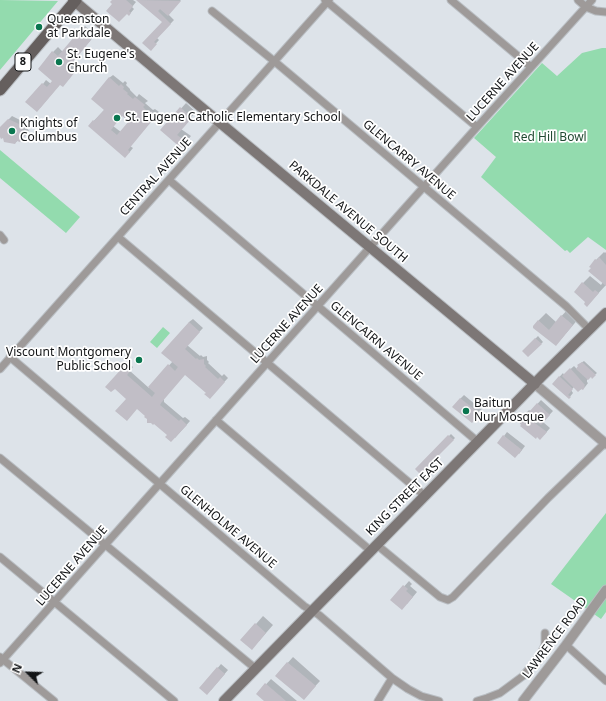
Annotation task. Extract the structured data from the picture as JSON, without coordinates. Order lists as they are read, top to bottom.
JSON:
{
  "streets": {
    "main road": ["8", "PARKDALE AVENUE SOUTH", "KING STREET EAST"],
    "street": [
      "LUCERNE AVENUE",
      "GLENCARRY AVENUE",
      "CENTRAL AVENUE",
      "GLENCAIRN AVENUE",
      "GLENHOLME AVENUE",
      "LAWRENCE ROAD"
    ]
  },
  "crossings": [
    ["8", "PARKDALE AVENUE SOUTH"],
    ["LUCERNE AVENUE", "GLENCARRY AVENUE"],
    ["LUCERNE AVENUE", "PARKDALE AVENUE SOUTH"],
    ["LUCERNE AVENUE", "GLENCAIRN AVENUE"],
    ["LUCERNE AVENUE", "GLENHOLME AVENUE"],
    ["GLENCARRY AVENUE", "CENTRAL AVENUE"],
    ["GLENCARRY AVENUE", "KING STREET EAST"],
    ["CENTRAL AVENUE", "PARKDALE AVENUE SOUTH"],
    ["CENTRAL AVENUE", "GLENCAIRN AVENUE"],
    ["CENTRAL AVENUE", "GLENHOLME AVENUE"],
    ["PARKDALE AVENUE SOUTH", "KING STREET EAST"],
    ["GLENCAIRN AVENUE", "KING STREET EAST"],
    ["KING STREET EAST", "GLENHOLME AVENUE"]
  ],
  "parks": ["Red Hill Bowl"],
  "places": [
    "Queenston at Parkdale",
    "St. Eugene's Church",
    "St. Eugene Catholic Elementary School",
    "Knights of Columbus",
    "Viscount Montgomery Public School",
    "Baitun Nur Mosque"
  ],
  "north": "top left"
}
